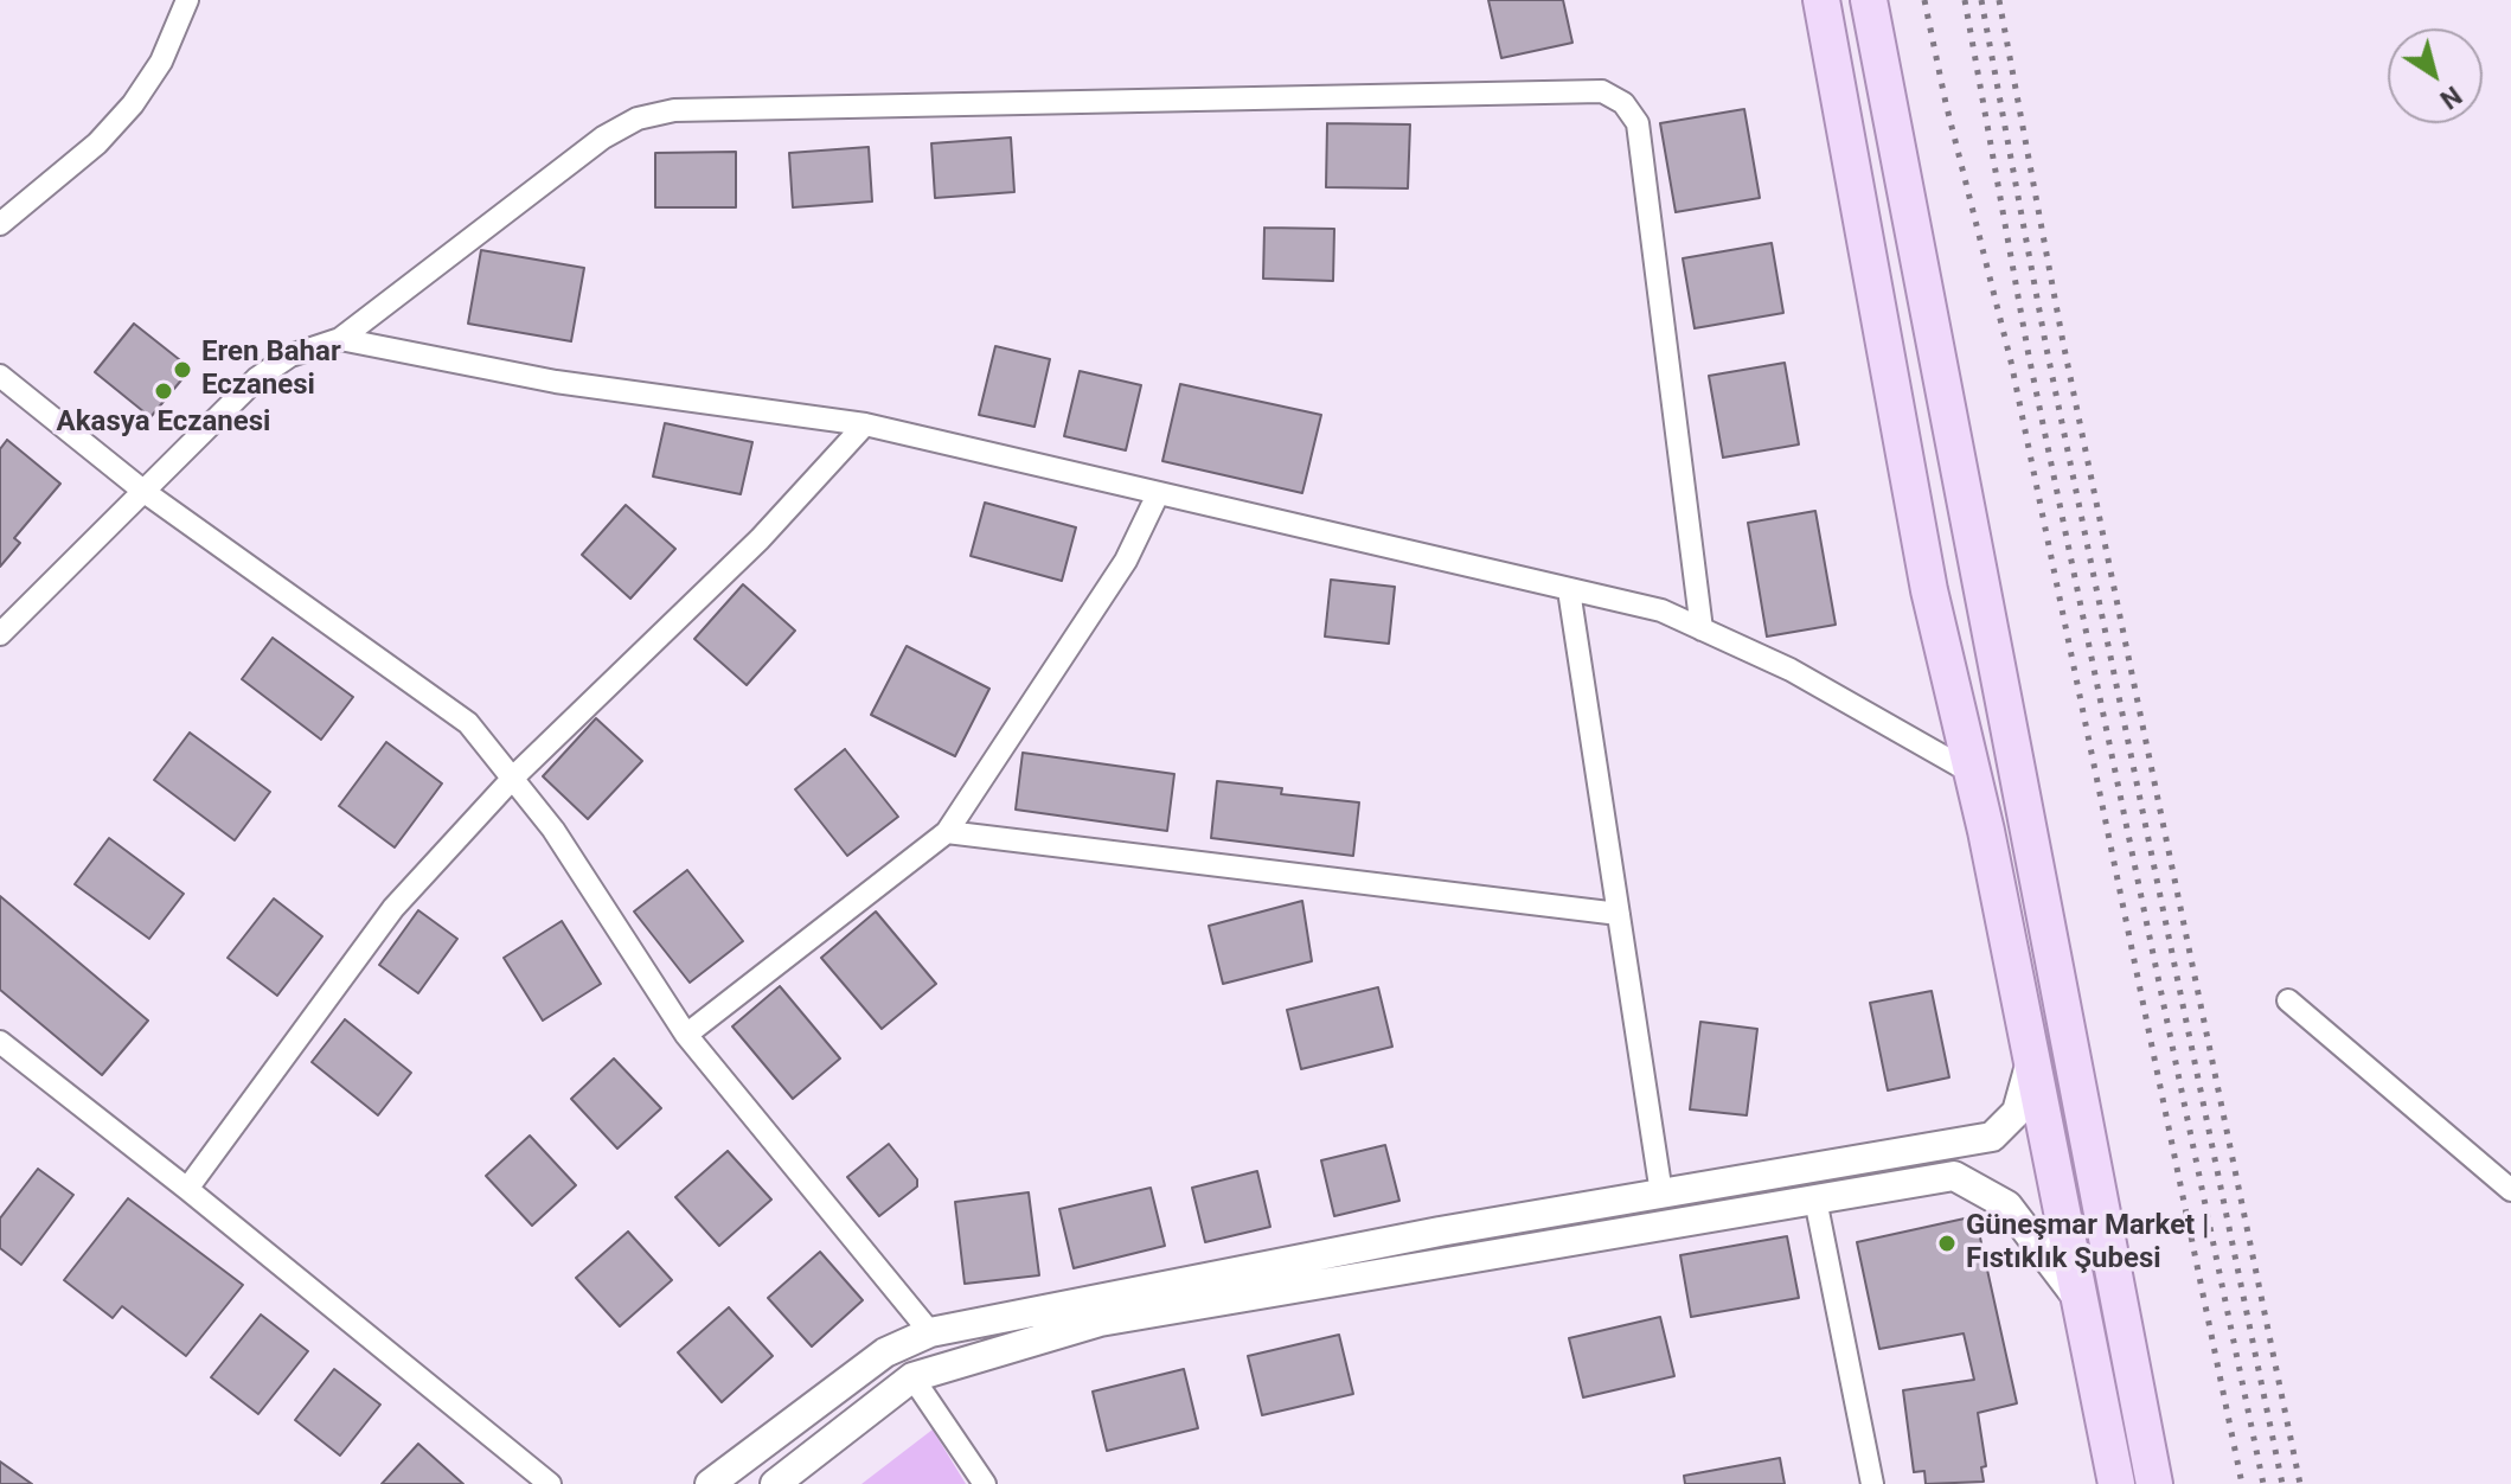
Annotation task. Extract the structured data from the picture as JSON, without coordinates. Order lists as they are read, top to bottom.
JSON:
{
  "places": ["Eren Bahar Eczanesi", "Akasya Eczanesi", "Güneşmar Market | Fıstıklık Şubesi"],
  "north": "bottom right"
}
